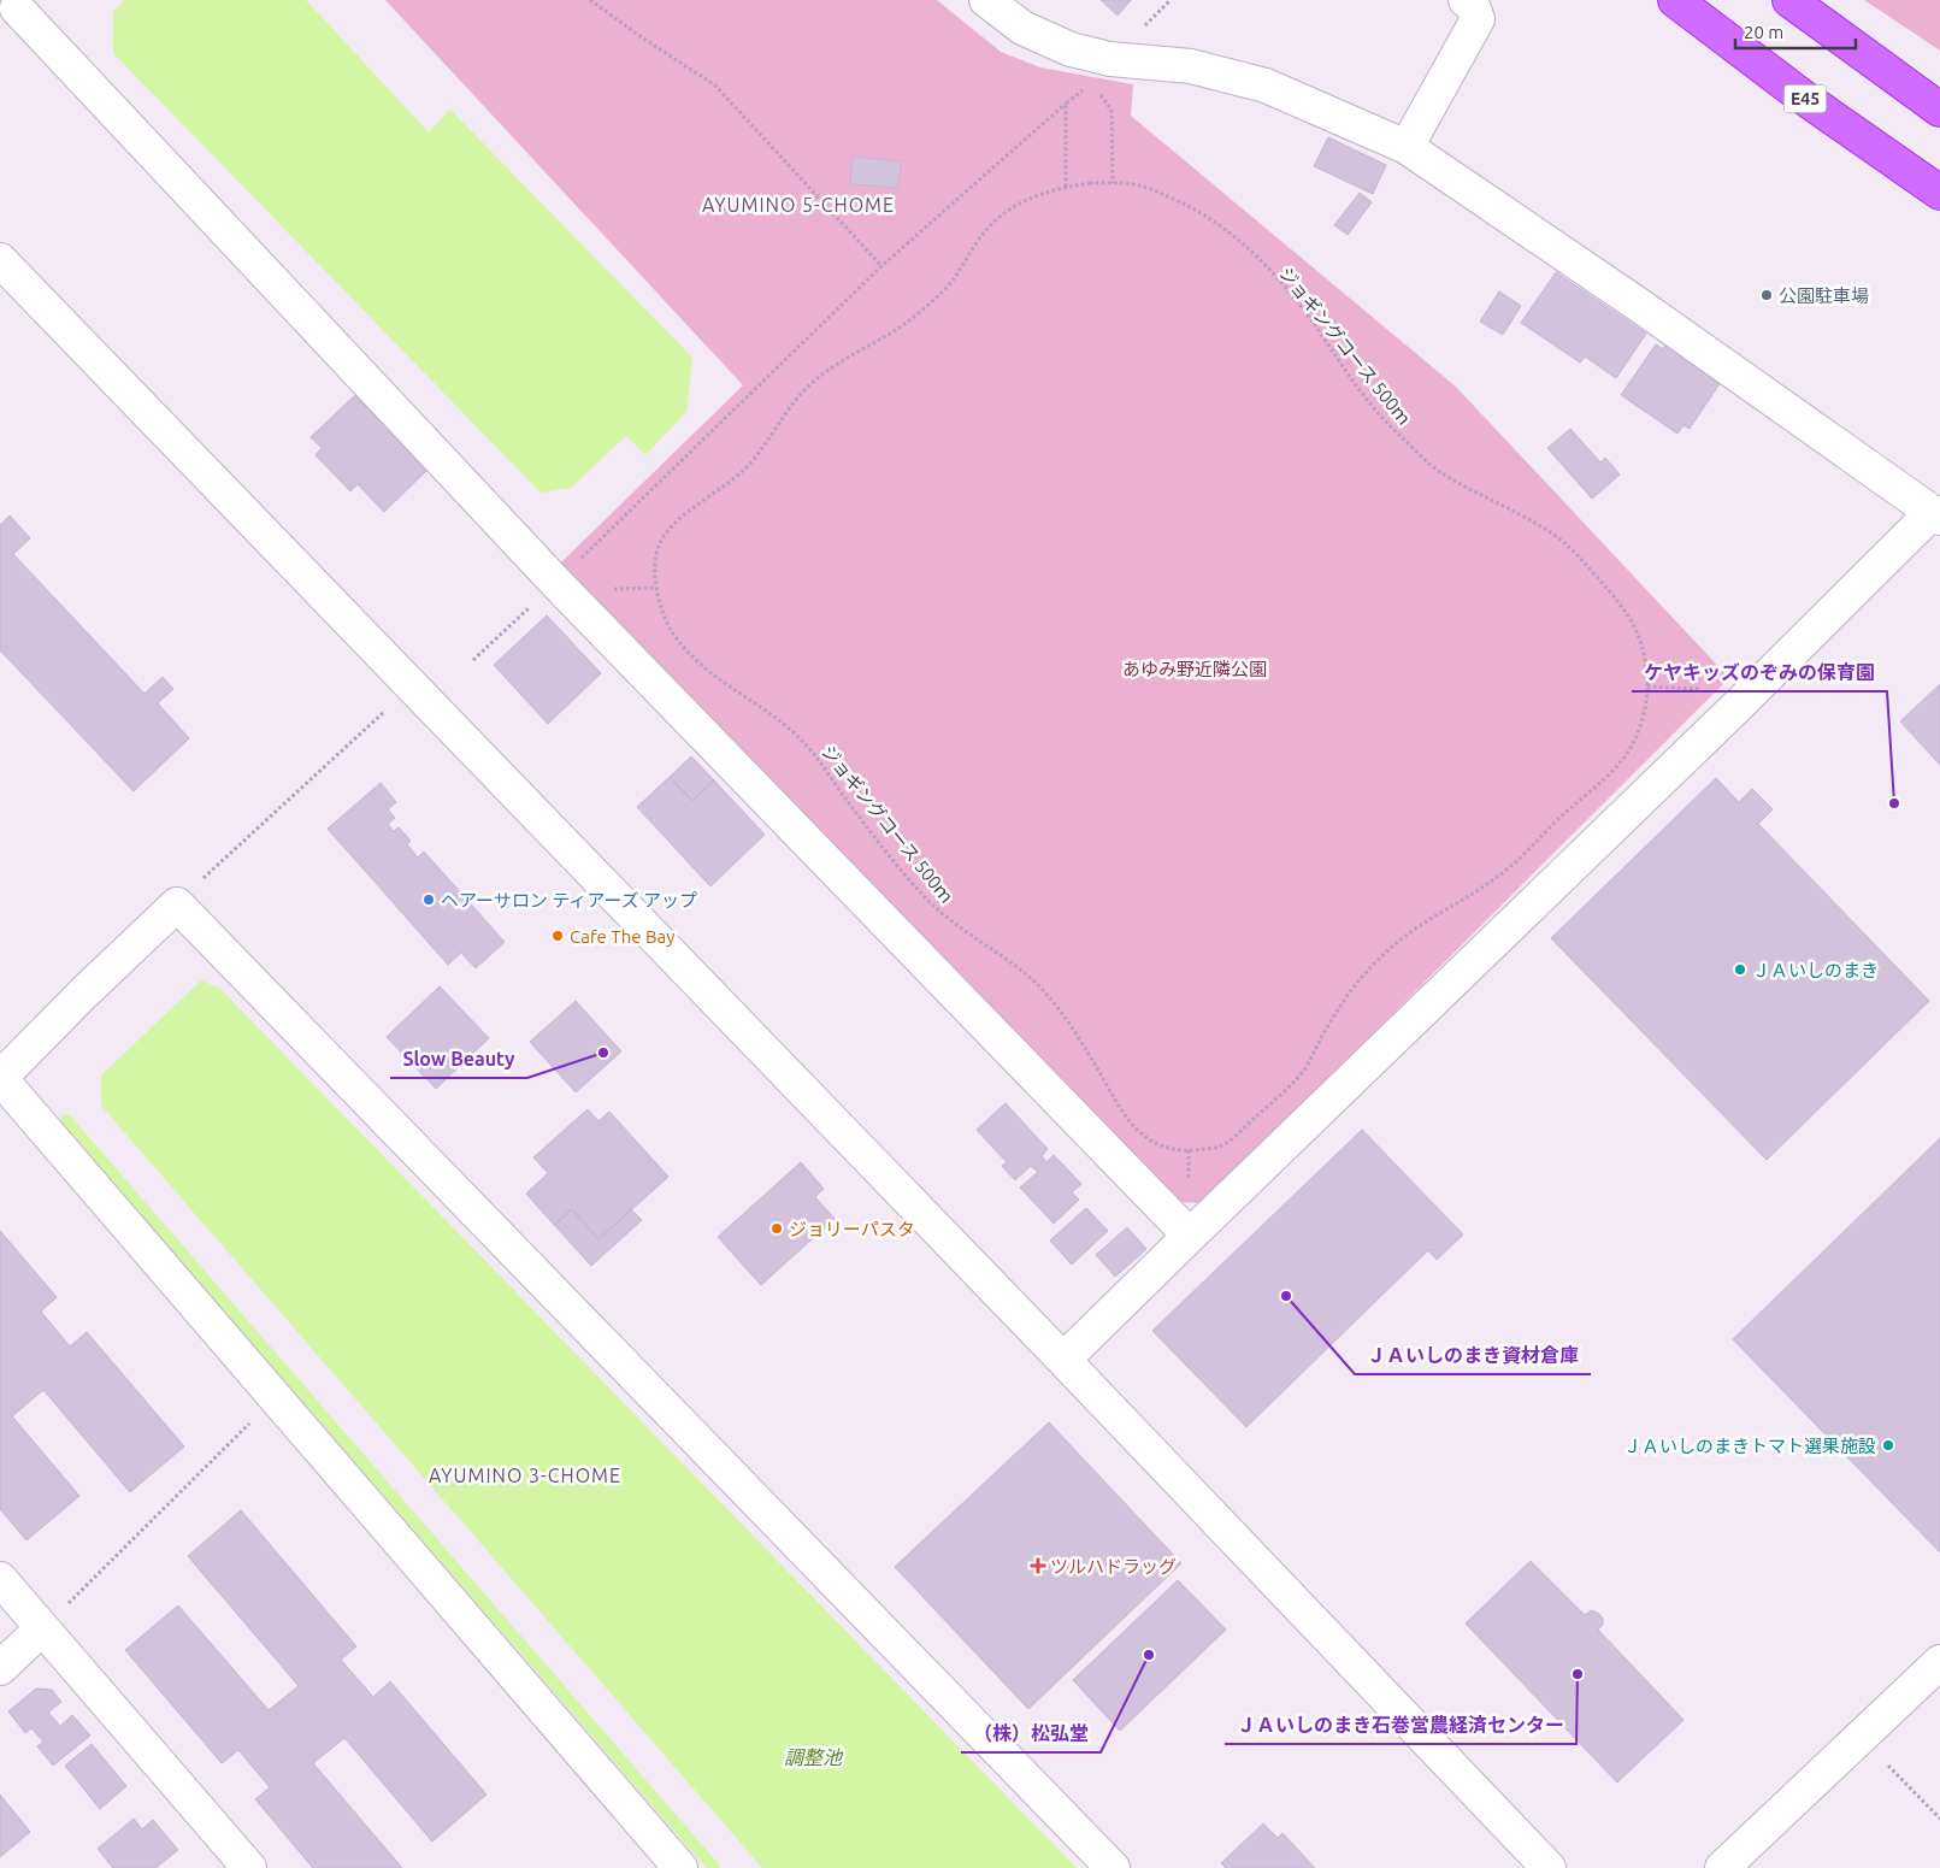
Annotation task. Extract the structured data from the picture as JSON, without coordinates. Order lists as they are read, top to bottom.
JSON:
{
  "streets": {
    "highway": ["E45"],
    "path": ["ジョギングコース 500ｍ"]
  },
  "districts": ["AYUMINO 5-CHOME", "AYUMINO 3-CHOME"],
  "water": ["調整池"],
  "parks": ["あゆみ野近隣公園"],
  "places": {
    "other": [
      "公園駐車場",
      "ケヤキッズのぞみの保育園",
      "ヘアーサロン ティアーズ アップ",
      "Cafe The Bay",
      "ＪＡいしのまき",
      "Slow Beauty",
      "ジョリーパスタ",
      "ＪＡいしのまき資材倉庫",
      "ＪＡいしのまきトマト選果施設",
      "（株）松弘堂",
      "ＪＡいしのまき石巻営農経済センター"
    ],
    "health": ["ツルハドラッグ"]
  },
  "scale_bar": "20 m"
}
